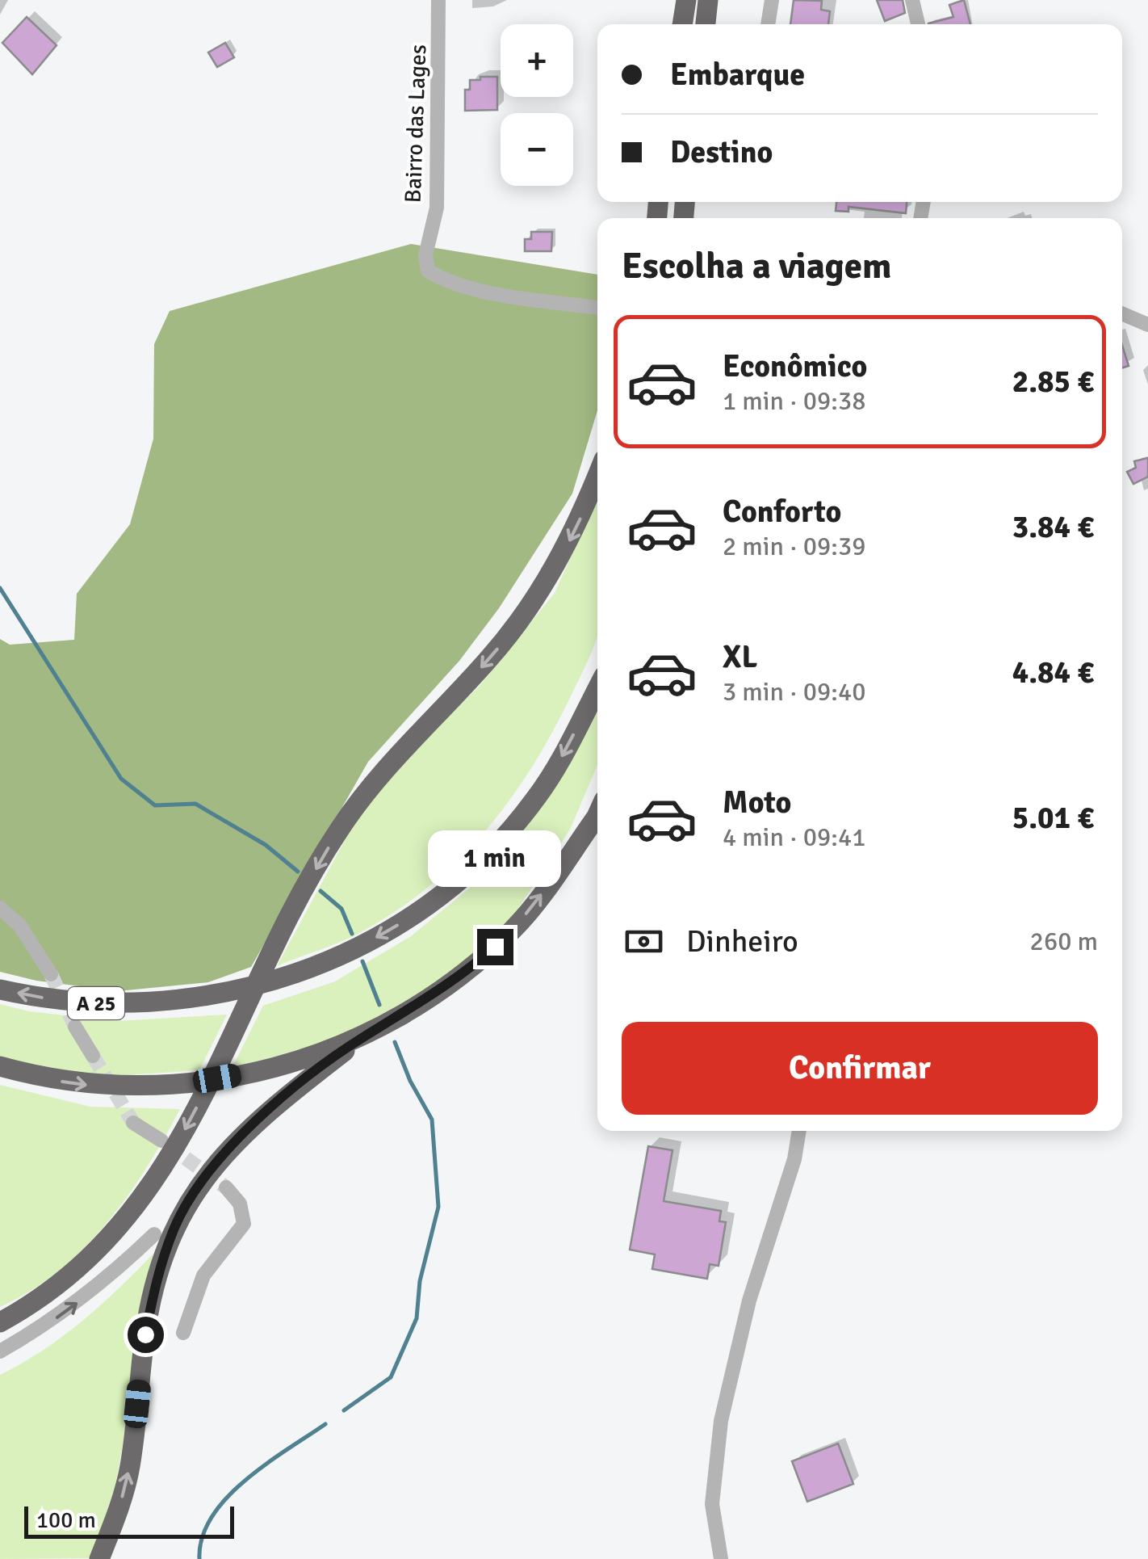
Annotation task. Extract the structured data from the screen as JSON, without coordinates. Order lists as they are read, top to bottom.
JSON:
{
  "streets": {
    "highway": ["A 25"],
    "street": ["Bairro das Lages"]
  },
  "scale_bar": "100 m",
  "page": {
    "map_buttons": ["+", "−"],
    "banner": ["Embarque", "Destino"],
    "heading": "Escolha a viagem",
    "list": [
      {
        "name": "Econômico",
        "note": "1 min · 09:38",
        "value": "2.85 €"
      },
      {
        "name": "Conforto",
        "note": "2 min · 09:39",
        "value": "3.84 €"
      },
      {
        "name": "XL",
        "note": "3 min · 09:40",
        "value": "4.84 €"
      },
      {
        "name": "Moto",
        "note": "4 min · 09:41",
        "value": "5.01 €"
      }
    ],
    "bubble": "1 min",
    "pay": ["Dinheiro", "260 m"],
    "buttons": "Confirmar",
    "scale": "100 m"
  }
}
